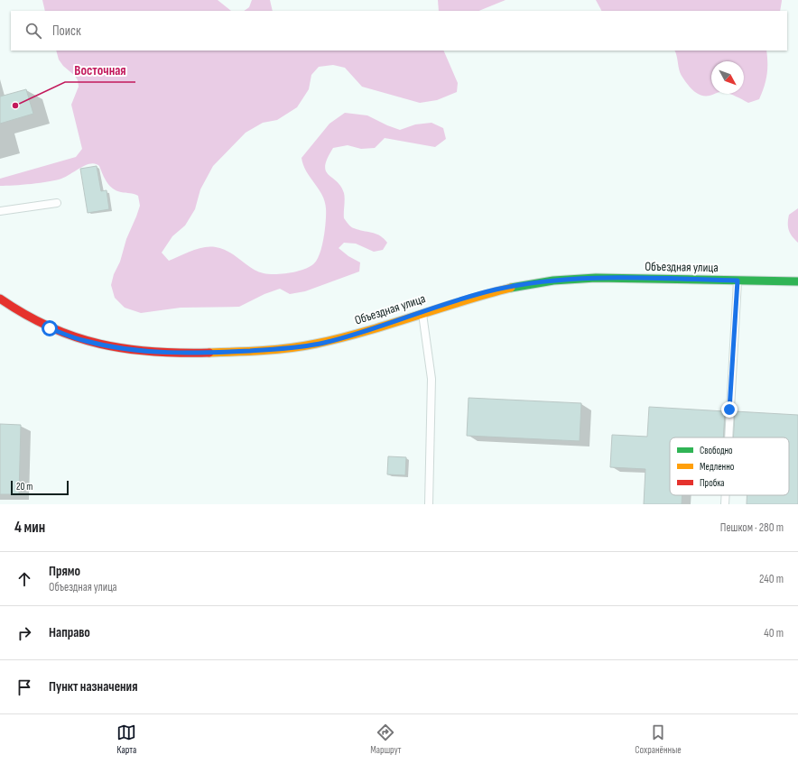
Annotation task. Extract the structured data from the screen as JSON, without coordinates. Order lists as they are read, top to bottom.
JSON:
{
  "streets": {
    "street": ["Объездная улица"]
  },
  "places": ["Восточная"],
  "legend": ["Свободно", "Медленно", "Пробка"],
  "scale_bar": "20 m",
  "north": "bottom right",
  "page": {
    "search": "Поиск",
    "scale": "20 m",
    "heading": ["4 мин", "Пешком · 280 m"],
    "list": [
      ["Прямо", "Объездная улица", "240 m"],
      ["Направо", "40 m"],
      "Пункт назначения"
    ],
    "nav": ["Карта", "Маршрут", "Сохранённые"]
  }
}
